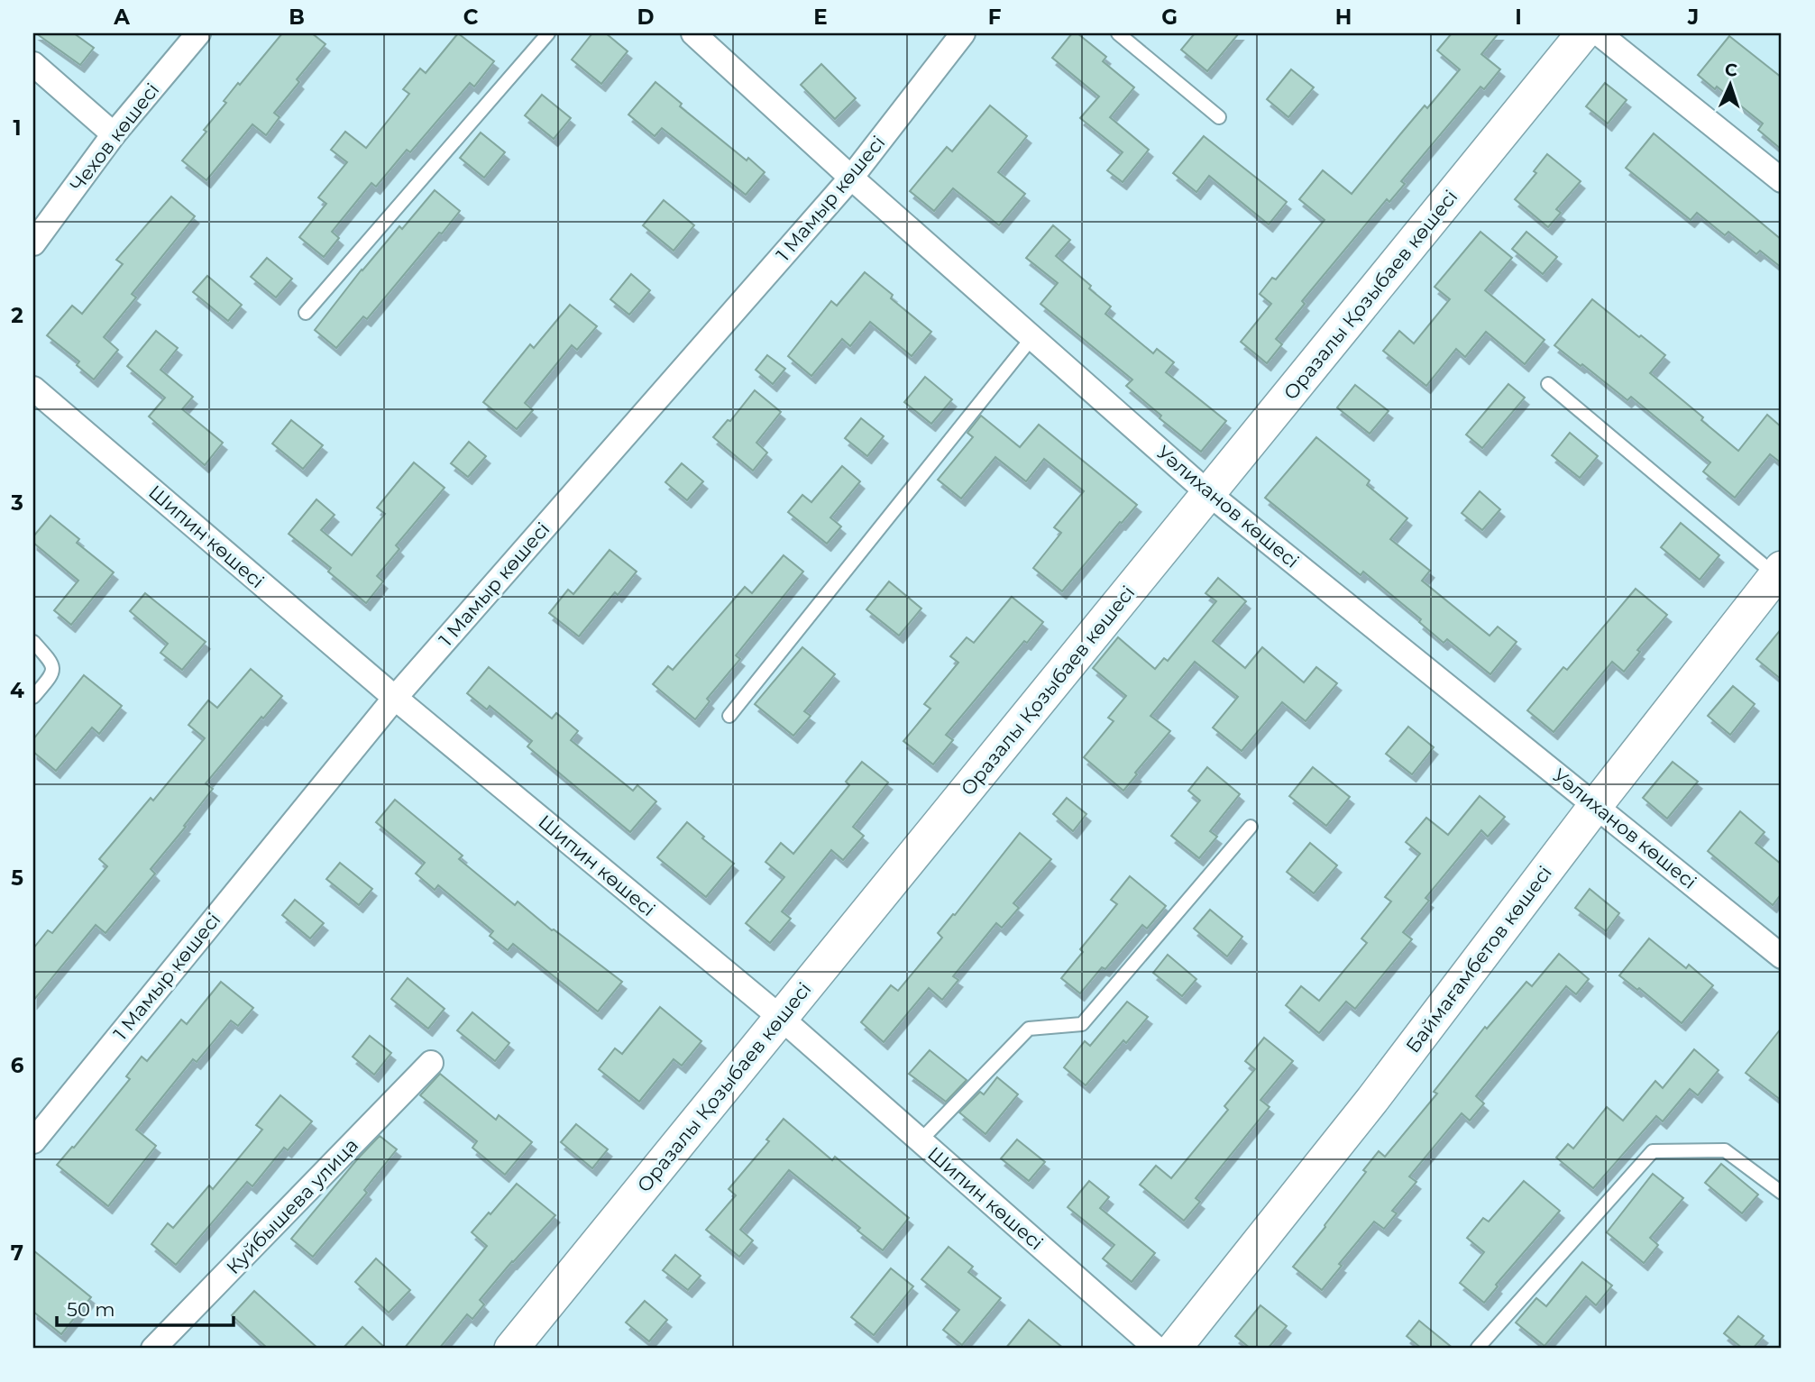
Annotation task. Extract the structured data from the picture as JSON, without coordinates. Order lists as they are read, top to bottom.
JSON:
{
  "streets": {
    "street": [
      "Чехов көшесі",
      "1 Мамыр көшесі",
      "Оразалы Қозыбаев көшесі",
      "Уәлиханов көшесі",
      "Шипин көшесі",
      "Баймағамбетов көшесі",
      "Куйбышева улица"
    ]
  },
  "crossings": [
    ["1 Мамыр көшесі", "Уәлиханов көшесі"],
    ["1 Мамыр көшесі", "Шипин көшесі"],
    ["Оразалы Қозыбаев көшесі", "Уәлиханов көшесі"],
    ["Оразалы Қозыбаев көшесі", "Шипин көшесі"],
    ["Уәлиханов көшесі", "Баймағамбетов көшесі"]
  ],
  "scale_bar": "50 m",
  "north": "top",
  "grid": {
    "columns": [
      "A",
      "B",
      "C",
      "D",
      "E",
      "F",
      "G",
      "H",
      "I",
      "J"
    ],
    "rows": [
      "1",
      "2",
      "3",
      "4",
      "5",
      "6",
      "7"
    ]
  }
}
